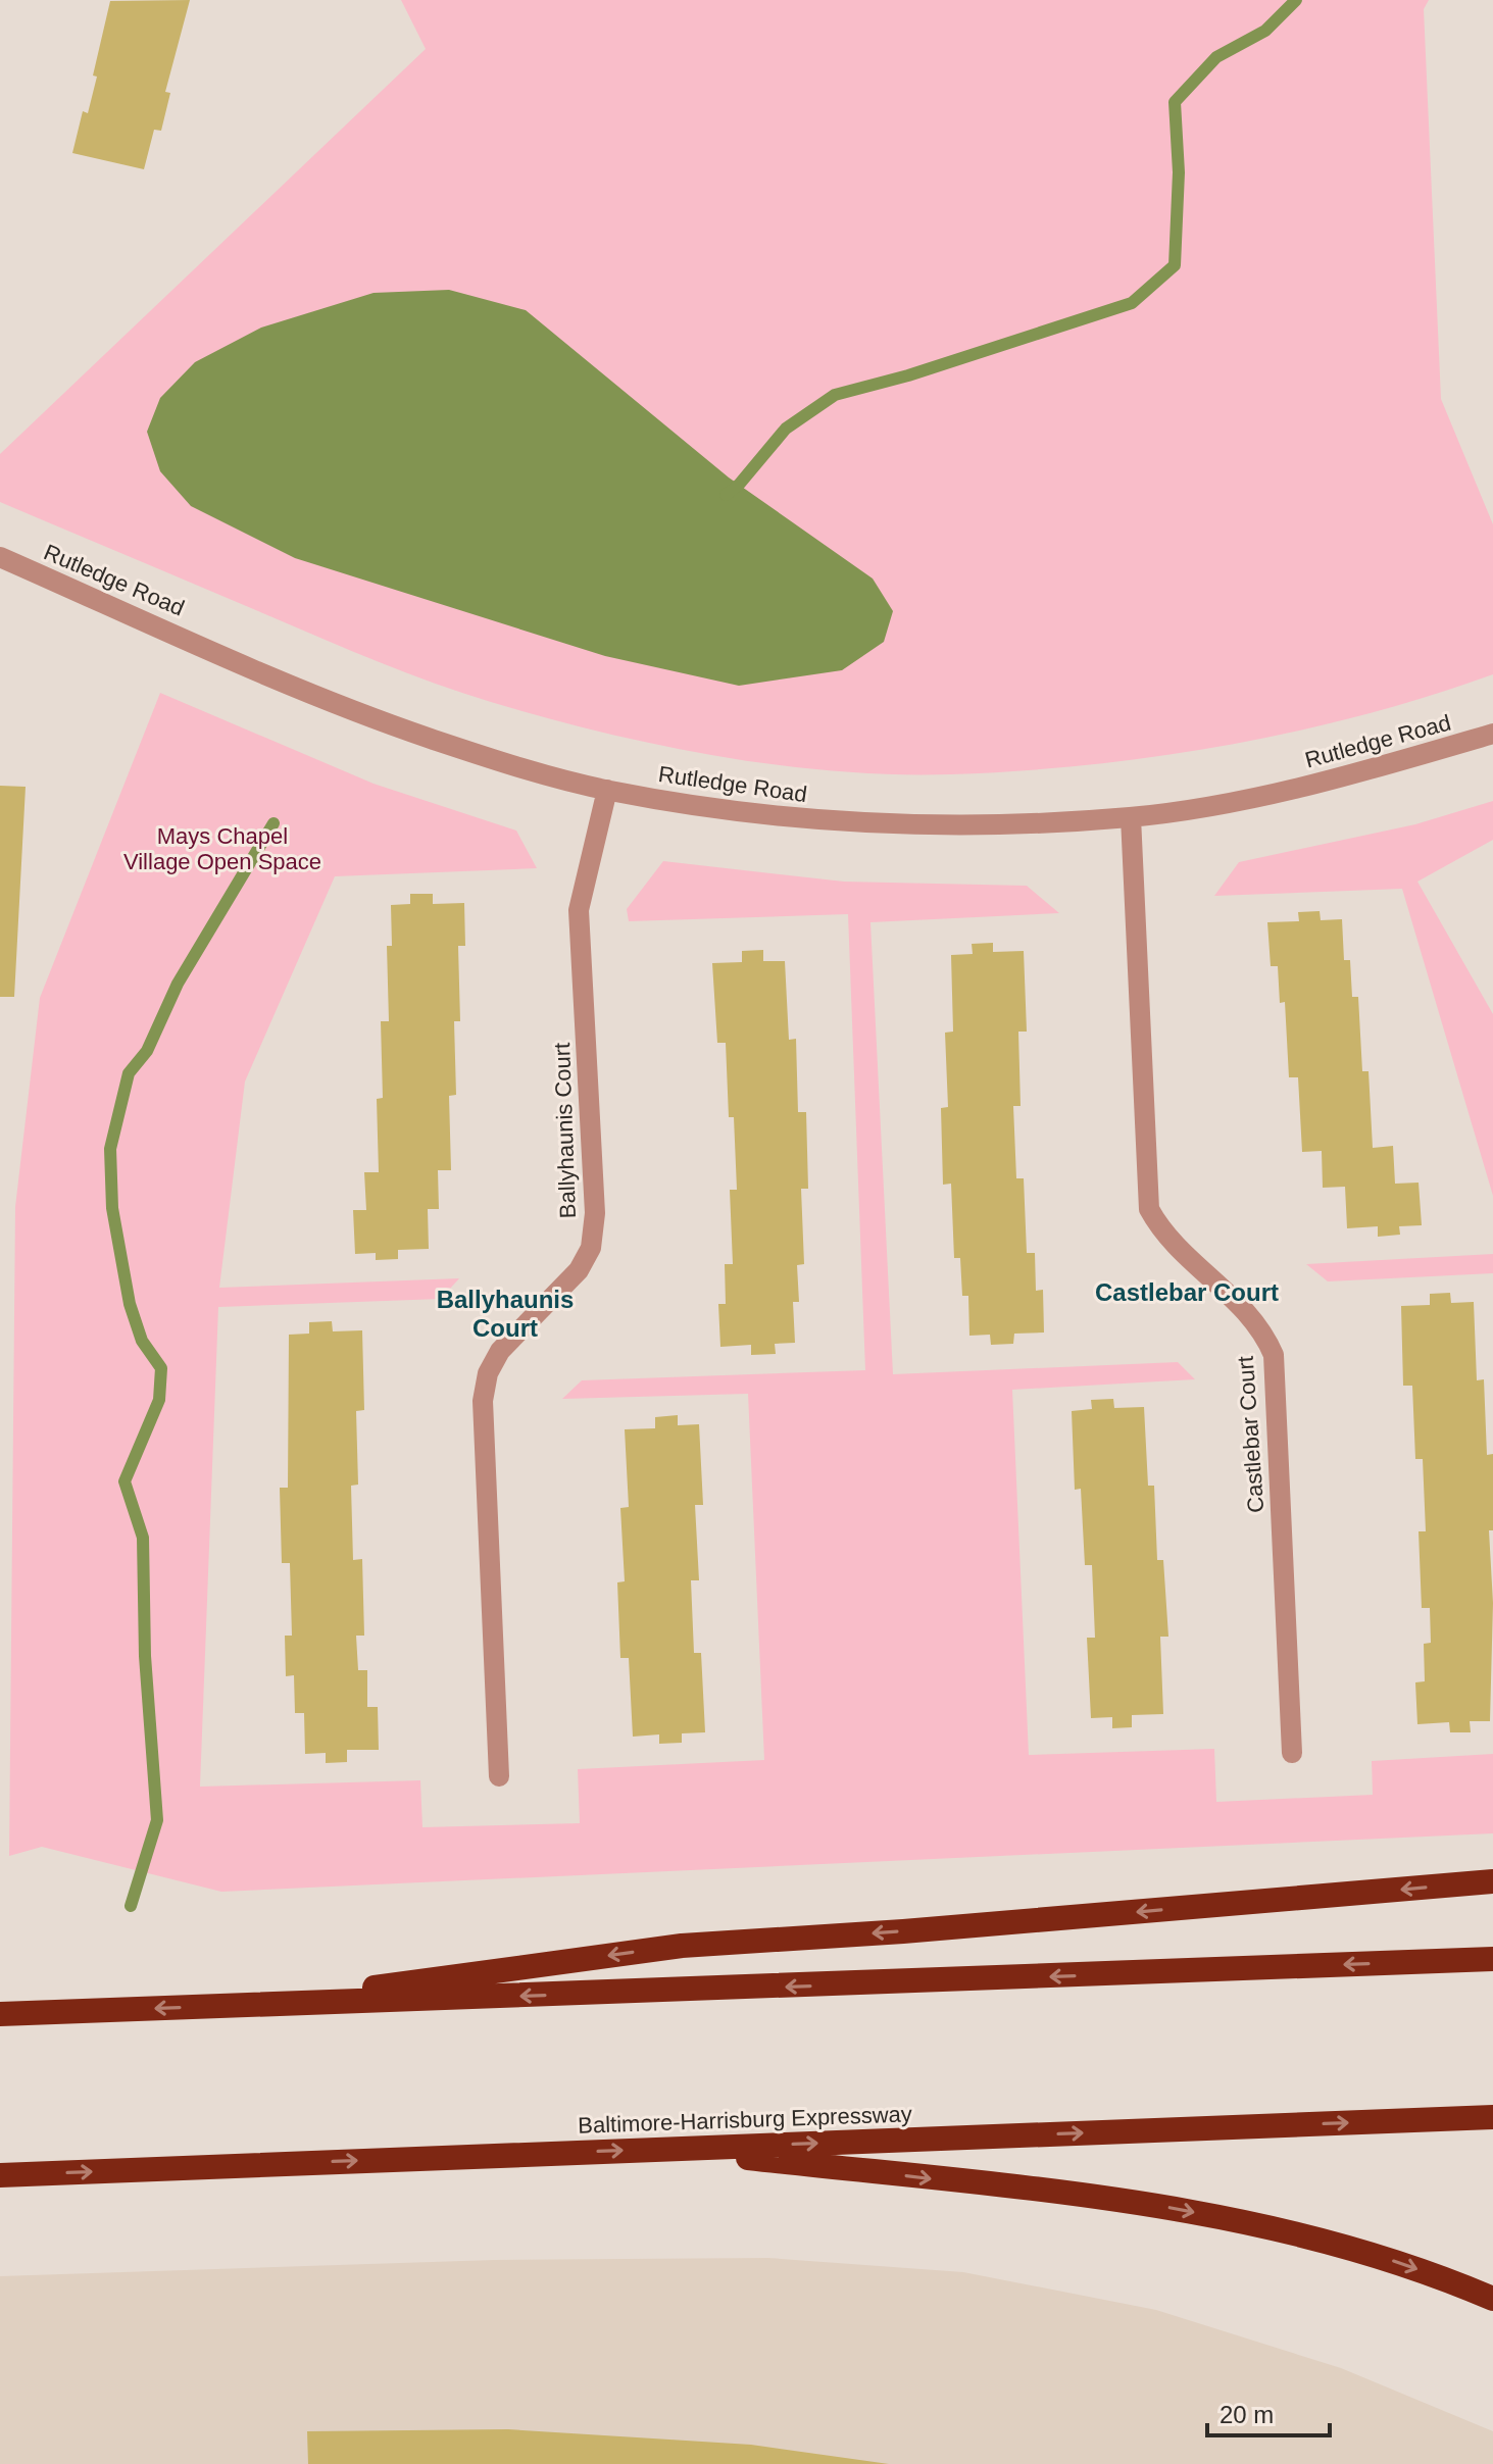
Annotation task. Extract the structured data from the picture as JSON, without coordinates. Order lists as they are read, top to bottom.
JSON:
{
  "streets": {
    "highway": ["Baltimore-Harrisburg Expressway"],
    "street": ["Rutledge Road", "Ballyhaunis Court", "Castlebar Court"]
  },
  "crossings": [
    ["Rutledge Road", "Ballyhaunis Court"],
    ["Rutledge Road", "Castlebar Court"]
  ],
  "districts": ["Castlebar Court", "Ballyhaunis Court"],
  "parks": ["Mays Chapel Village Open Space"],
  "scale_bar": "20 m"
}
